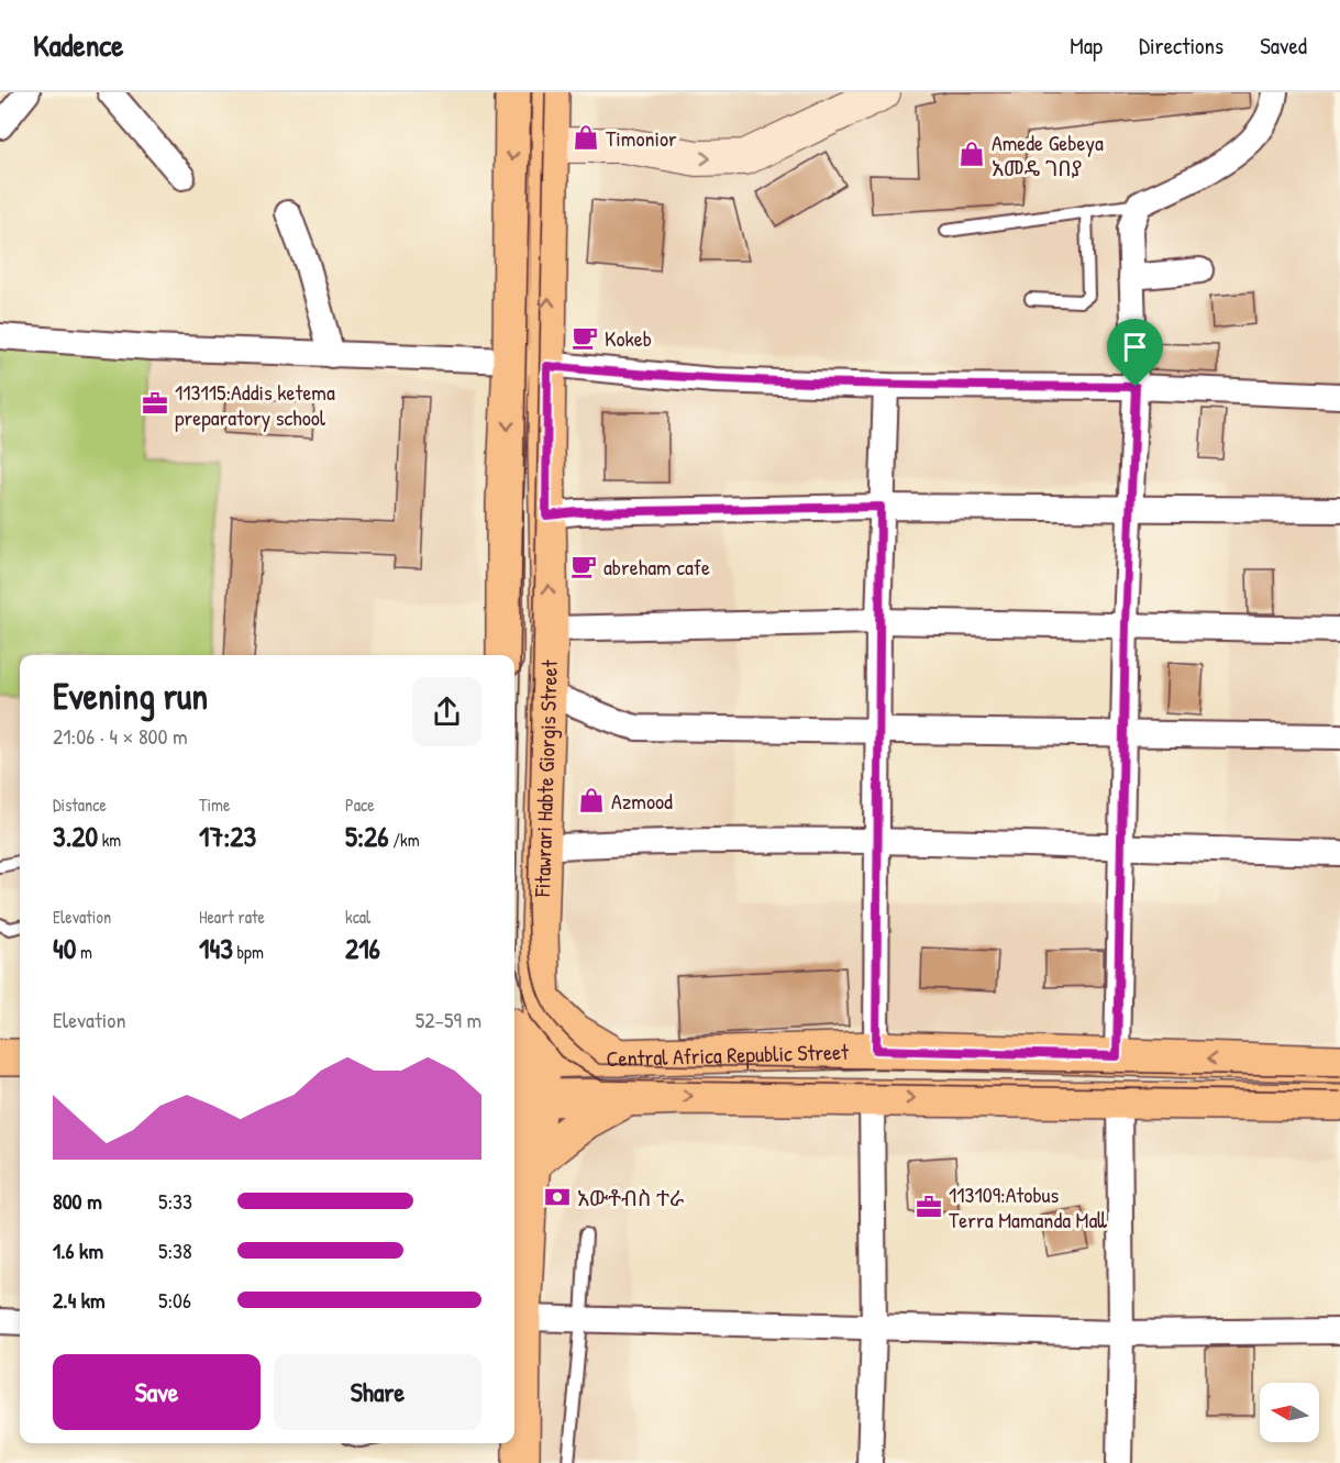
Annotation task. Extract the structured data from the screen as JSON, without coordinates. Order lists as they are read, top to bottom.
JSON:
{
  "streets": {
    "main road": ["Fitawrari Habte Giorgis Street", "Central Africa Republic Street"]
  },
  "crossings": [
    ["Fitawrari Habte Giorgis Street", "Central Africa Republic Street"]
  ],
  "places": {
    "shop": ["Timonior", "Amede Gebeya አመዴ ገበያ", "Azmood"],
    "cafe": ["Kokeb", "abreham cafe"],
    "office": ["113115:Addis ketema preparatory school", "113109:Atobus Terra Mamanda Mall"],
    "bank": ["አውቶብስ ተራ"]
  },
  "north": "left",
  "page": {
    "header": "Kadence",
    "nav": ["Map", "Directions", "Saved"],
    "heading": ["Evening run", "21:06 · 4 × 800 m"],
    "stats": [
      ["Distance", "3.20 km"],
      ["Time", "17:23"],
      ["Pace", "5:26 /km"],
      ["Elevation", "40 m"],
      ["Heart rate", "143 bpm"],
      ["kcal", "216"]
    ],
    "chart": ["Elevation", "52–59 m"],
    "list": [
      {
        "name": "800 m",
        "note": "5:33"
      },
      {
        "name": "1.6 km",
        "note": "5:38"
      },
      {
        "name": "2.4 km",
        "note": "5:06"
      }
    ],
    "buttons": ["Save", "Share"]
  }
}
